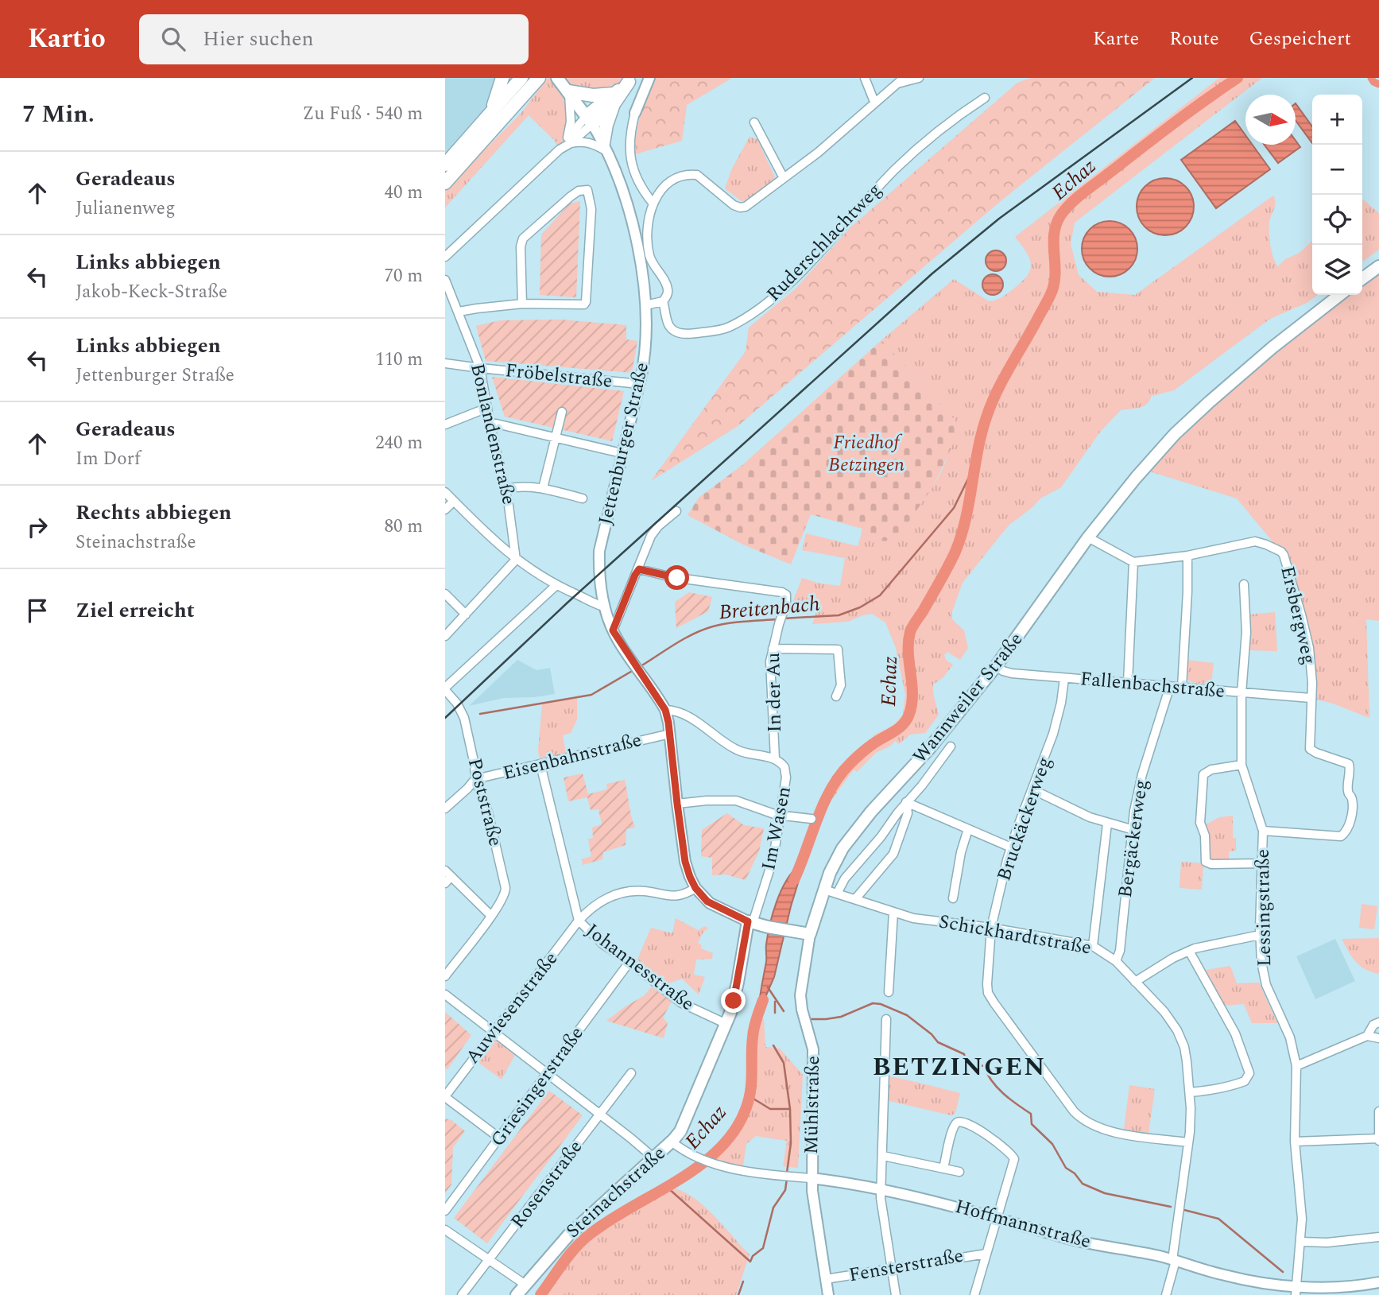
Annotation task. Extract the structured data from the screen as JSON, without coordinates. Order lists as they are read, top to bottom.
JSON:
{
  "streets": {
    "main road": ["Jettenburger Straße", "Wannweiler Straße", "Steinachstraße"],
    "street": [
      "Ruderschlachtweg",
      "Fröbelstraße",
      "Bonlandenstraße",
      "Ersbergweg",
      "Fallenbachstraße",
      "In der Au",
      "Eisenbahnstraße",
      "Poststraße",
      "Bruckäckerweg",
      "Im Wasen",
      "Bergäckerweg",
      "Lessingstraße",
      "Schickhardtstraße",
      "Johannesstraße",
      "Auwiesenstraße",
      "Griesingerstraße",
      "Mühlstraße",
      "Rosenstraße",
      "Hoffmannstraße",
      "Fensterstraße"
    ]
  },
  "crossings": [
    ["Fröbelstraße", "Bonlandenstraße"],
    ["Fröbelstraße", "Jettenburger Straße"],
    ["Jettenburger Straße", "Eisenbahnstraße"],
    ["Jettenburger Straße", "Im Wasen"],
    ["Jettenburger Straße", "Auwiesenstraße"],
    ["Ersbergweg", "Fallenbachstraße"],
    ["Fallenbachstraße", "Wannweiler Straße"],
    ["Fallenbachstraße", "Bruckäckerweg"],
    ["Fallenbachstraße", "Bergäckerweg"],
    ["Fallenbachstraße", "Lessingstraße"],
    ["In der Au", "Im Wasen"],
    ["Wannweiler Straße", "Schickhardtstraße"],
    ["Wannweiler Straße", "Mühlstraße"],
    ["Eisenbahnstraße", "Poststraße"],
    ["Eisenbahnstraße", "Johannesstraße"],
    ["Bruckäckerweg", "Schickhardtstraße"],
    ["Im Wasen", "Steinachstraße"],
    ["Bergäckerweg", "Schickhardtstraße"],
    ["Lessingstraße", "Hoffmannstraße"],
    ["Schickhardtstraße", "Hoffmannstraße"],
    ["Johannesstraße", "Auwiesenstraße"],
    ["Johannesstraße", "Griesingerstraße"],
    ["Johannesstraße", "Steinachstraße"],
    ["Mühlstraße", "Hoffmannstraße"],
    ["Mühlstraße", "Fensterstraße"],
    ["Steinachstraße", "Hoffmannstraße"]
  ],
  "districts": ["BETZINGEN"],
  "water": ["Echaz", "Breitenbach"],
  "parks": ["Friedhof Betzingen"],
  "north": "right",
  "page": {
    "header": "Kartio",
    "search": "Hier suchen",
    "nav": ["Karte", "Route", "Gespeichert"],
    "heading": ["7 Min.", "Zu Fuß · 540 m"],
    "map_buttons": ["+", "−"],
    "list": [
      ["Geradeaus", "Julianenweg", "40 m"],
      ["Links abbiegen", "Jakob-Keck-Straße", "70 m"],
      ["Links abbiegen", "Jettenburger Straße", "110 m"],
      ["Geradeaus", "Im Dorf", "240 m"],
      ["Rechts abbiegen", "Steinachstraße", "80 m"],
      "Ziel erreicht"
    ]
  }
}
